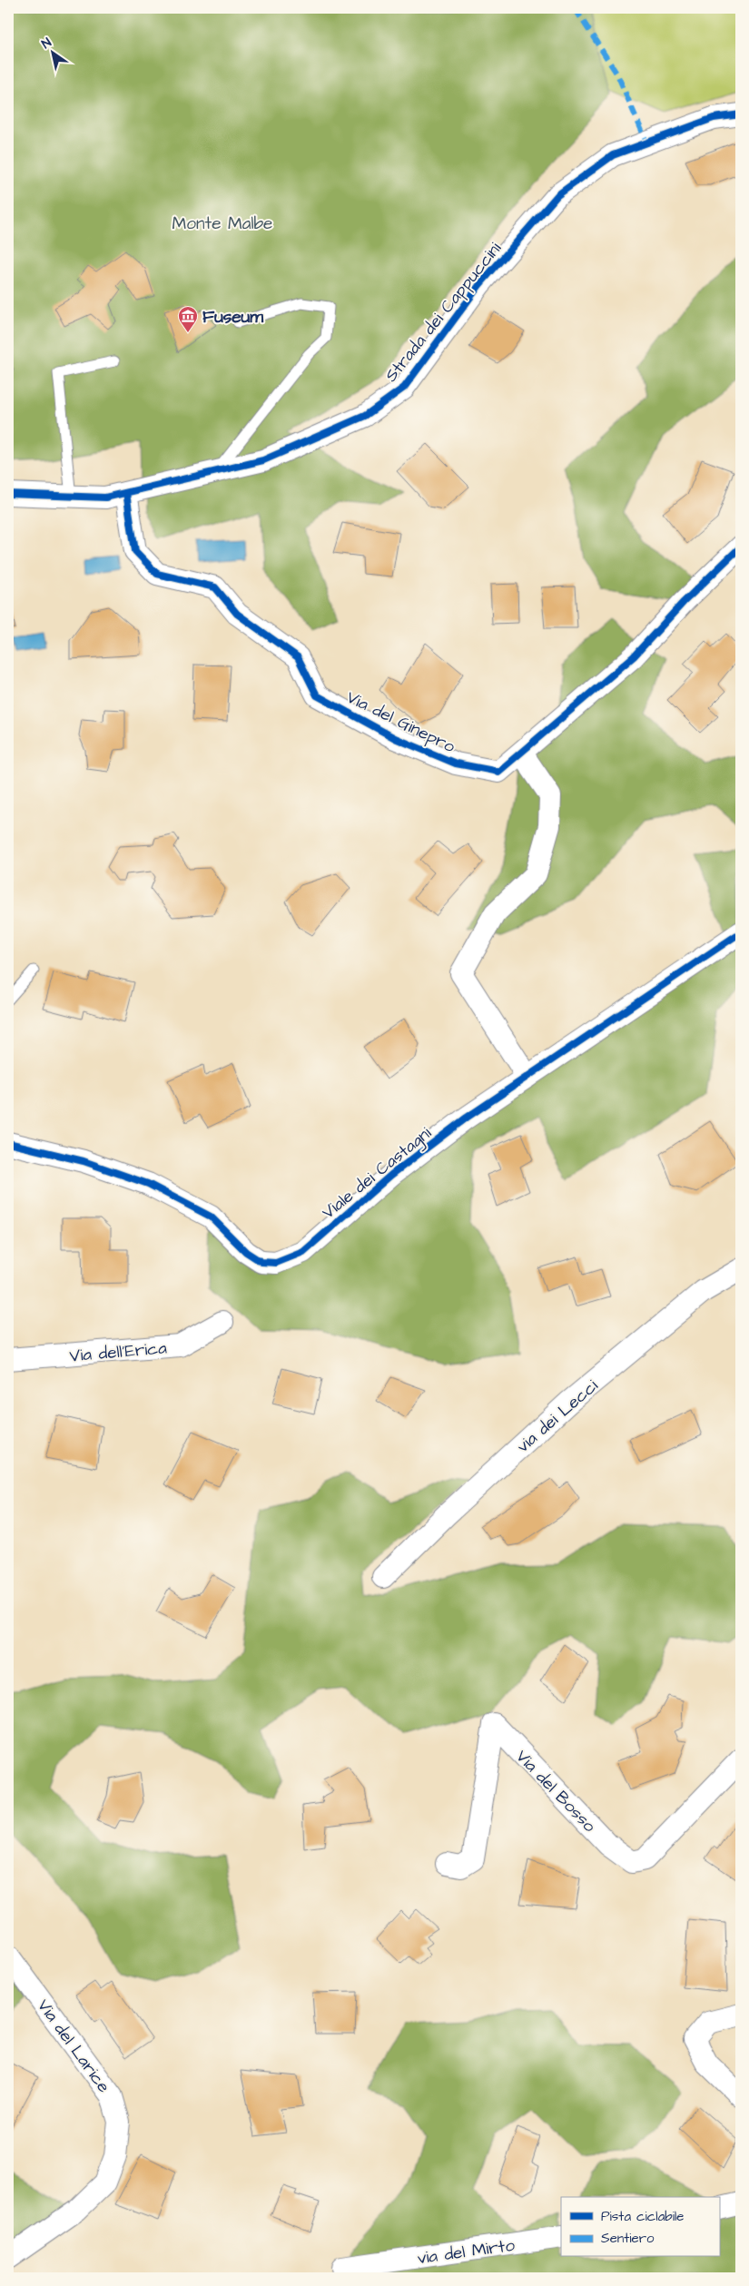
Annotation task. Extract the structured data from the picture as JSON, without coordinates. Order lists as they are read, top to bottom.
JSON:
{
  "streets": {
    "street": [
      "Strada dei Cappuccini",
      "Via del Ginepro",
      "Viale dei Castagni",
      "Via dell'Erica",
      "via dei Lecci",
      "Via del Bosso",
      "Via del Larice",
      "via del Mirto"
    ]
  },
  "crossings": [
    ["Strada dei Cappuccini", "Via del Ginepro"]
  ],
  "parks": ["Monte Malbe"],
  "places": {
    "museum": ["Fuseum"]
  },
  "legend": ["Pista ciclabile", "Sentiero"],
  "north": "top left"
}
